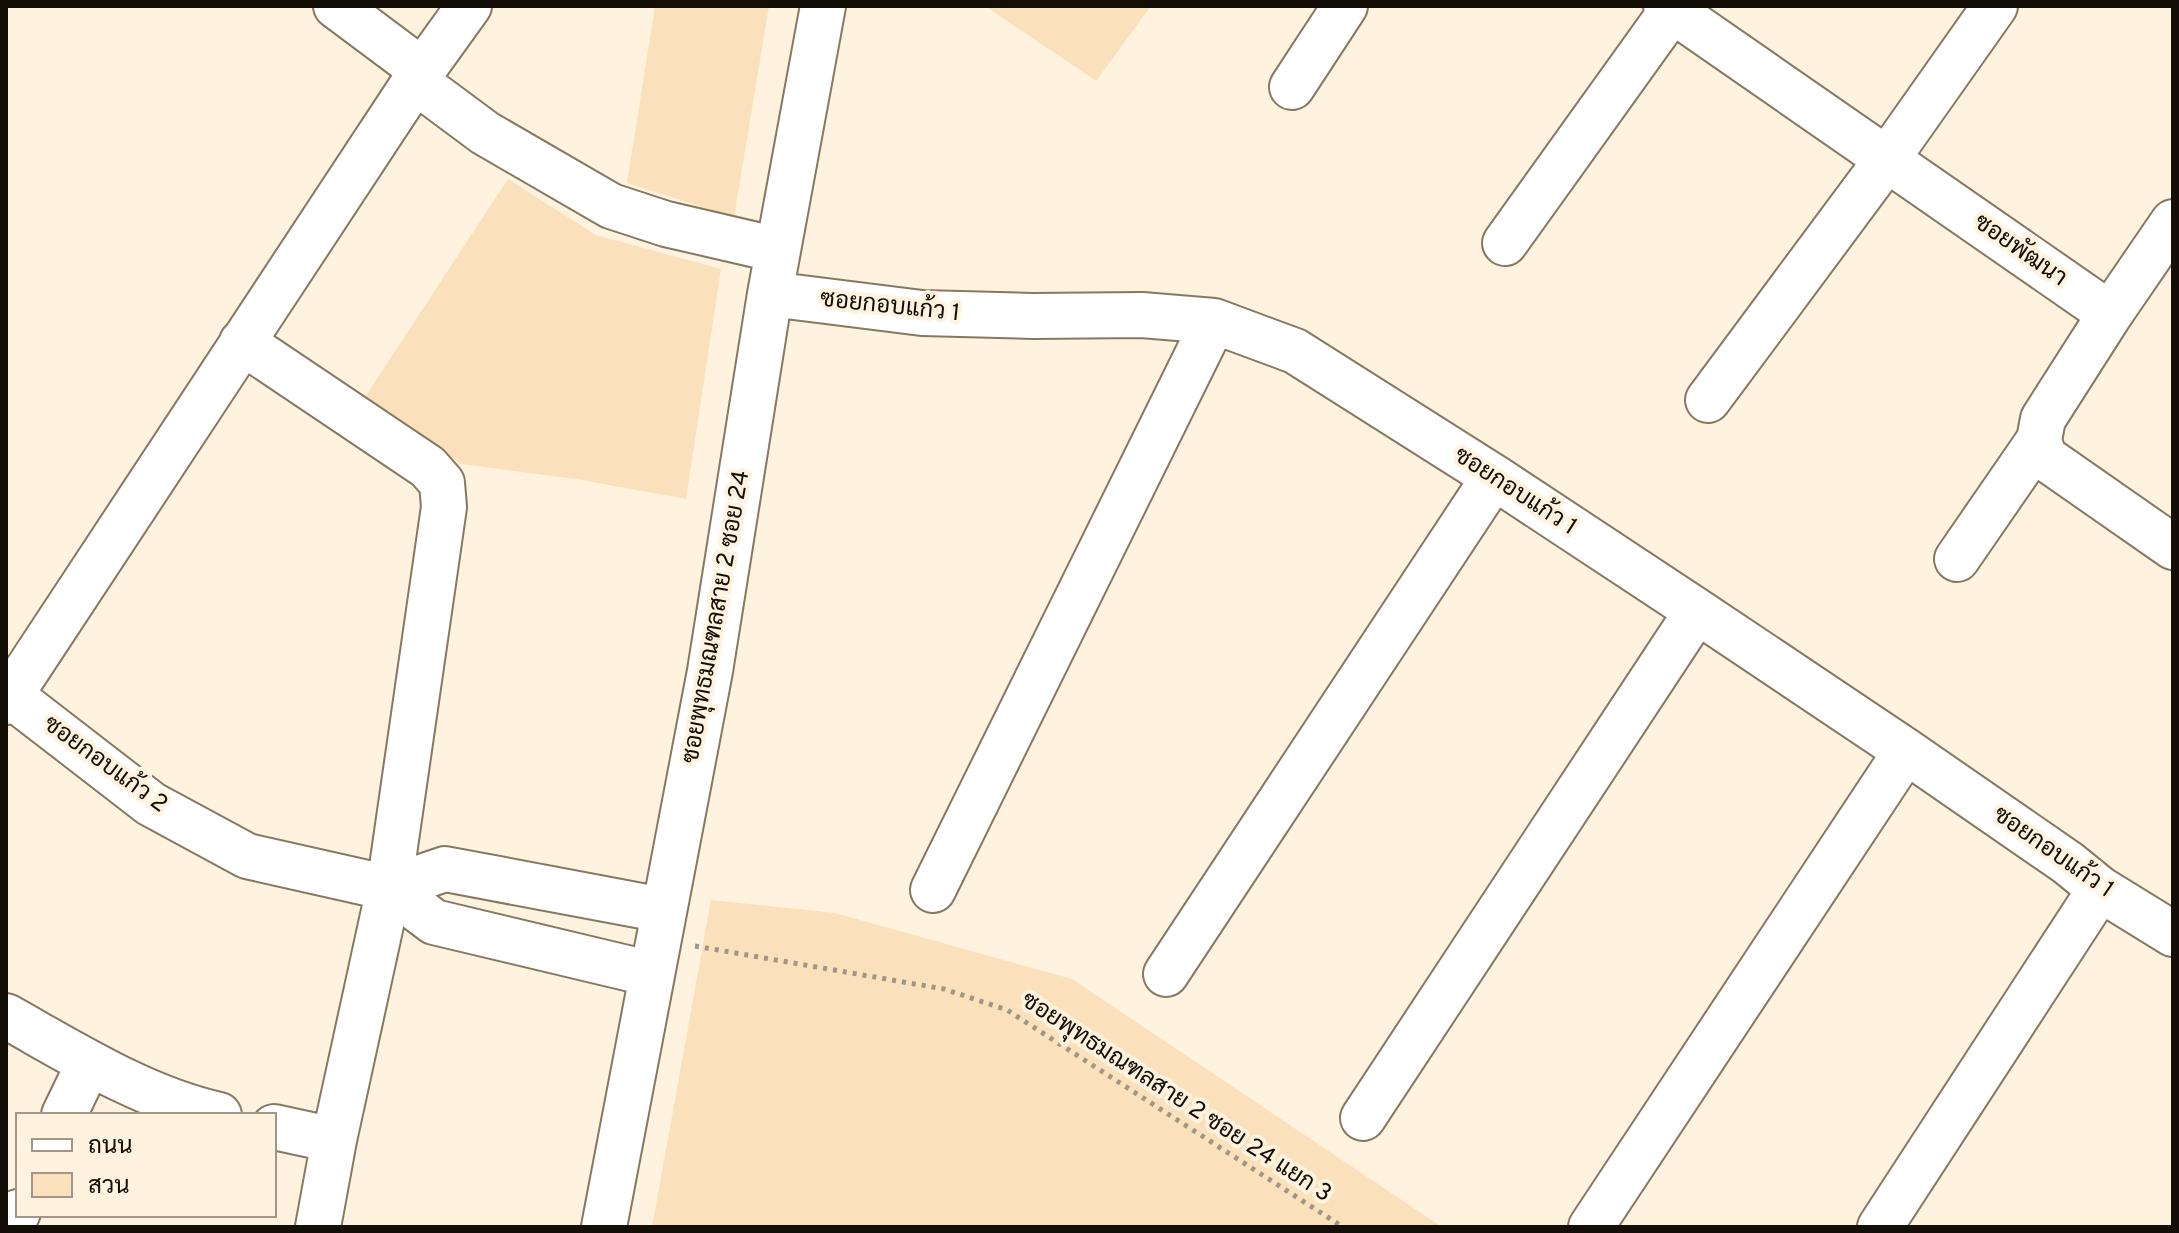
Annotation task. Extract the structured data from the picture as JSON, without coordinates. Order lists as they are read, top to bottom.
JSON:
{
  "streets": {
    "street": [
      "ซอยพัฒนา",
      "ซอยกอบแก้ว 1",
      "ซอยพุทธมณฑลสาย 2 ซอย 24",
      "ซอยกอบแก้ว 2"
    ],
    "path": ["ซอยพุทธมณฑลสาย 2 ซอย 24 แยก 3"]
  },
  "crossings": [
    ["ซอยกอบแก้ว 1", "ซอยพุทธมณฑลสาย 2 ซอย 24"],
    ["ซอยพุทธมณฑลสาย 2 ซอย 24", "ซอยกอบแก้ว 2"],
    ["ซอยพุทธมณฑลสาย 2 ซอย 24", "ซอยพุทธมณฑลสาย 2 ซอย 24 แยก 3"],
    ["ซอยกอบแก้ว 2", "ซอยพุทธมณฑลสาย 2 ซอย 24 แยก 3"]
  ],
  "legend": ["ถนน", "สวน"]
}
